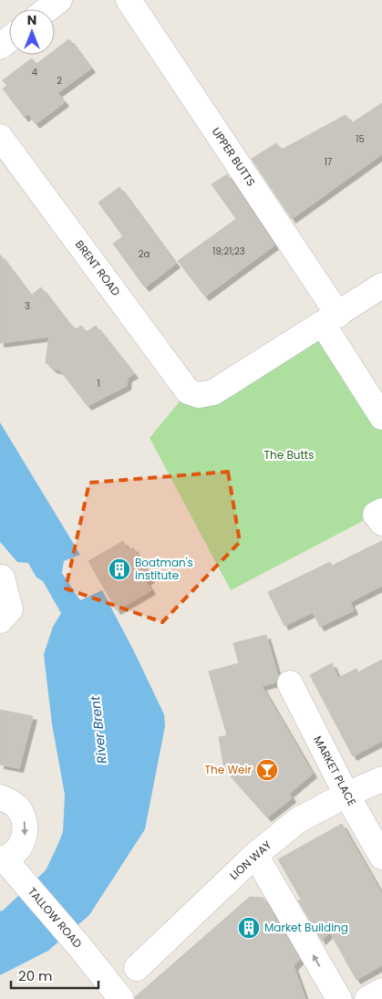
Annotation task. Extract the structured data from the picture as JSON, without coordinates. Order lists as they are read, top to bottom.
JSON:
{
  "streets": {
    "street": [
      "UPPER BUTTS",
      "BRENT ROAD",
      "MARKET PLACE",
      "LION WAY",
      "TALLOW ROAD"
    ]
  },
  "crossings": [
    ["UPPER BUTTS", "BRENT ROAD"],
    ["MARKET PLACE", "LION WAY"]
  ],
  "water": ["River Brent"],
  "parks": ["The Butts"],
  "places": {
    "building": ["Boatman's institute", "Market Building"],
    "bar": ["The Weir"]
  },
  "house_numbers": [
    "4",
    "2",
    "15",
    "17",
    "19;21;23",
    "2a",
    "3",
    "1"
  ],
  "scale_bar": "20 m",
  "north": "top"
}
